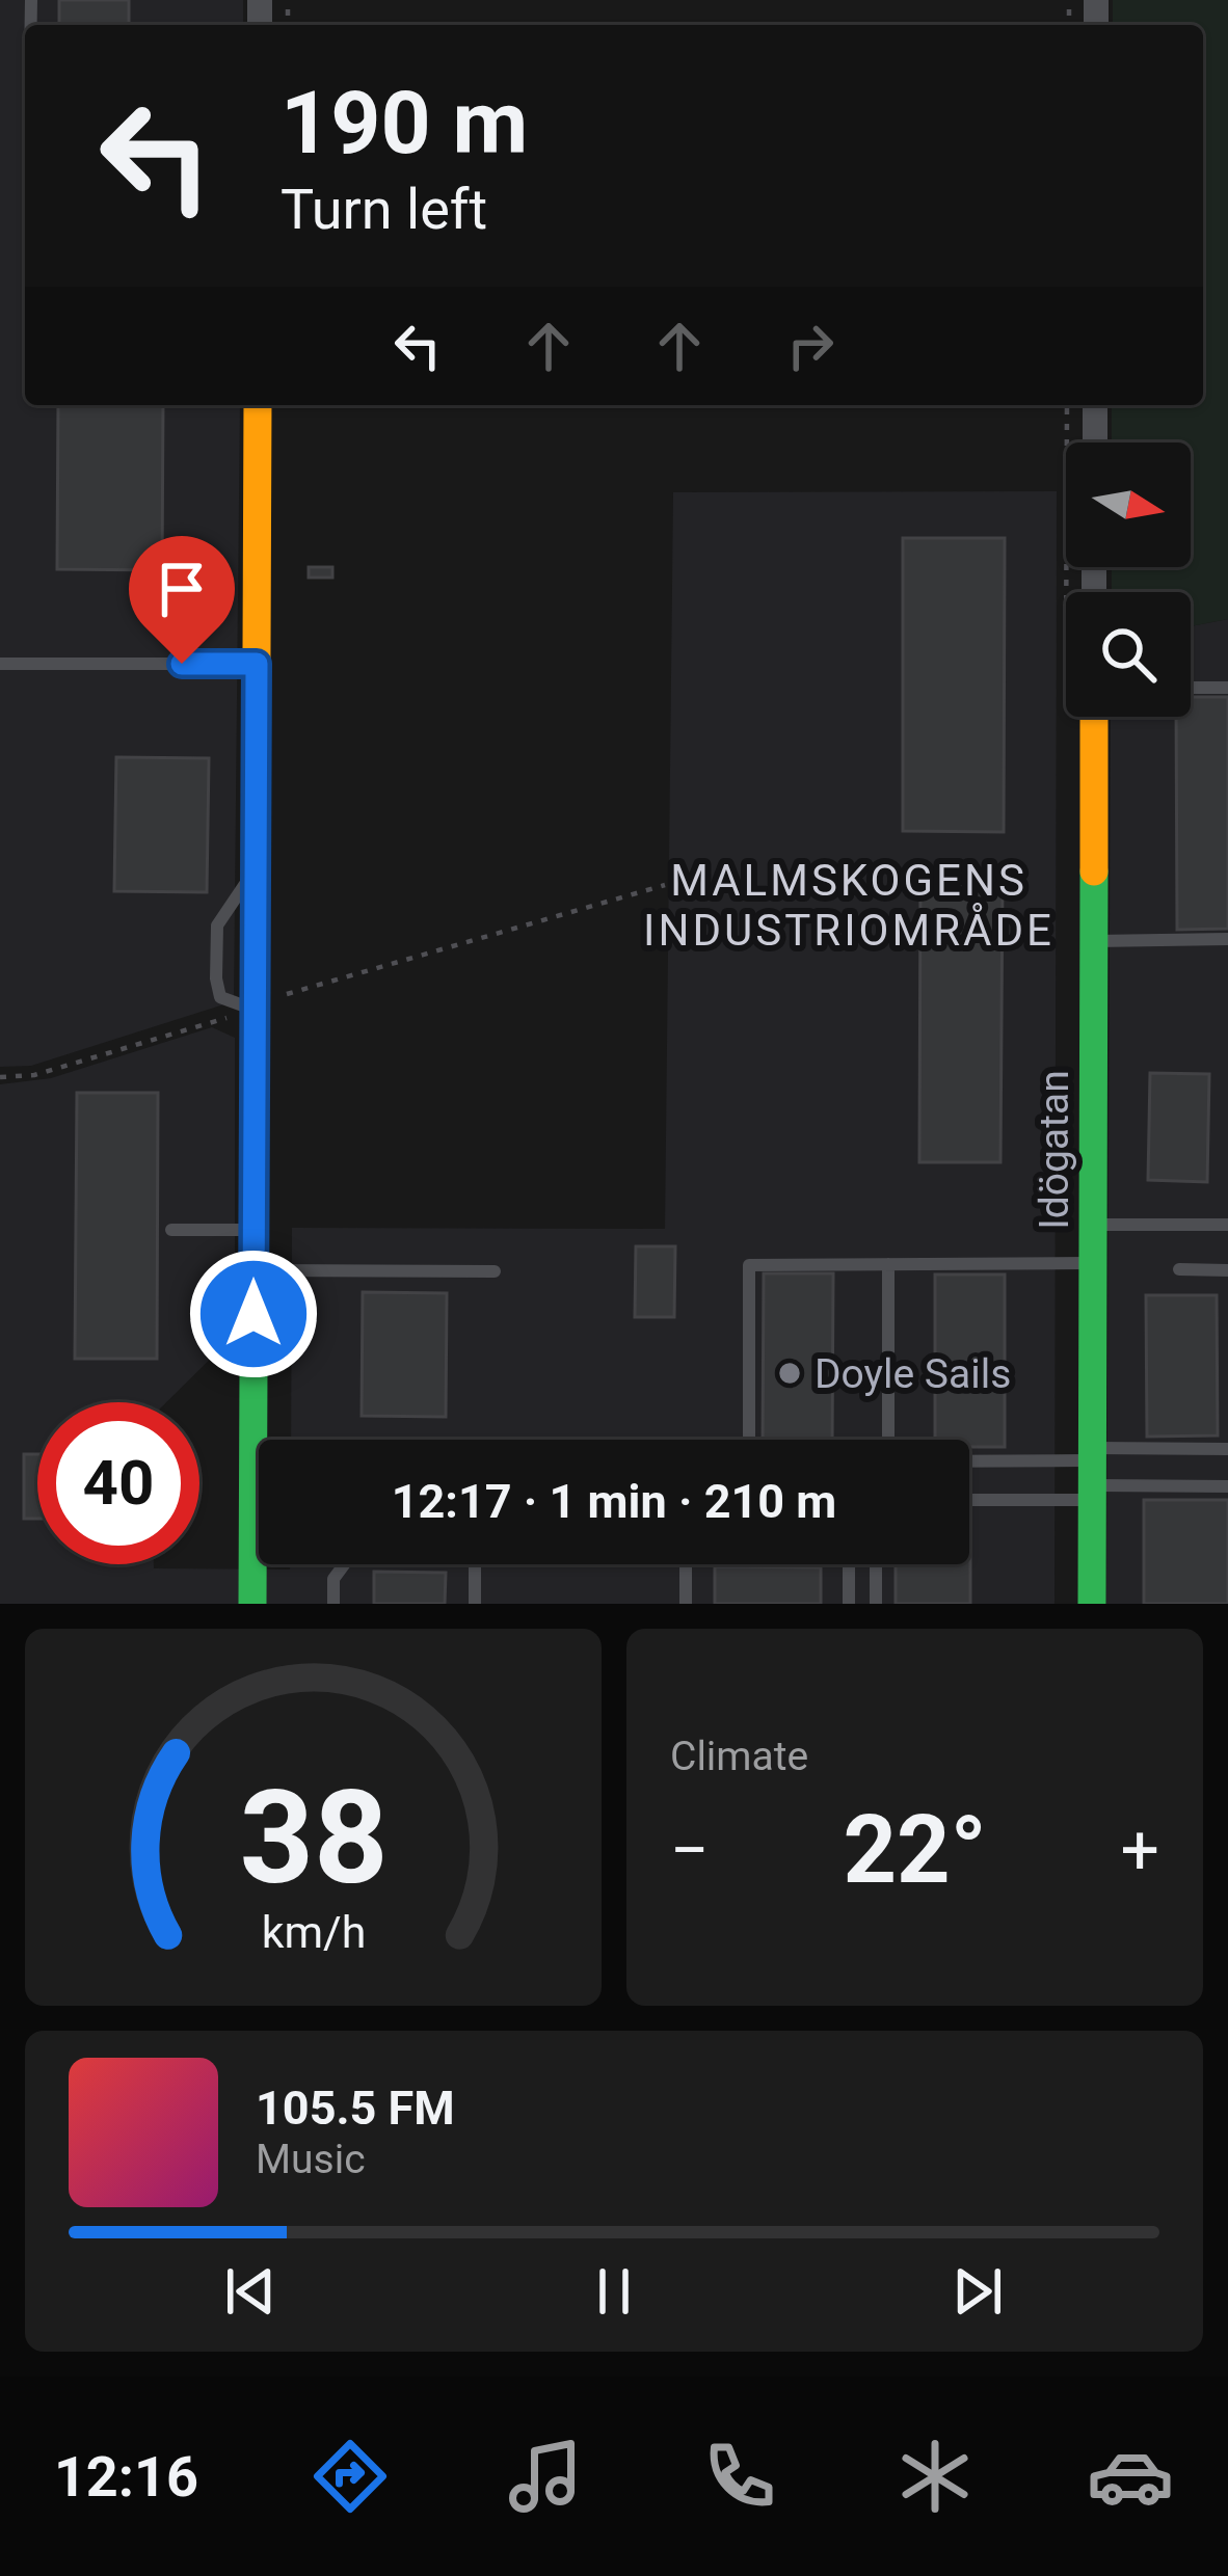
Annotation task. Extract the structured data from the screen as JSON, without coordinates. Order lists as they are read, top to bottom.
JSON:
{
  "streets": {
    "street": ["Idögatan"]
  },
  "districts": ["MALMSKOGENS INDUSTRIOMRÅDE"],
  "places": ["Doyle Sails"],
  "north": "right",
  "page": {
    "turn": ["190 m", "Turn left"],
    "limit": "40",
    "trip": "12:17 · 1 min · 210 m",
    "tile": "Climate",
    "heat": ["−", "22°", "+"],
    "song": ["105.5 FM", "Music"],
    "tabs": "12:16",
    "gauge": ["38", "km/h"]
  }
}
